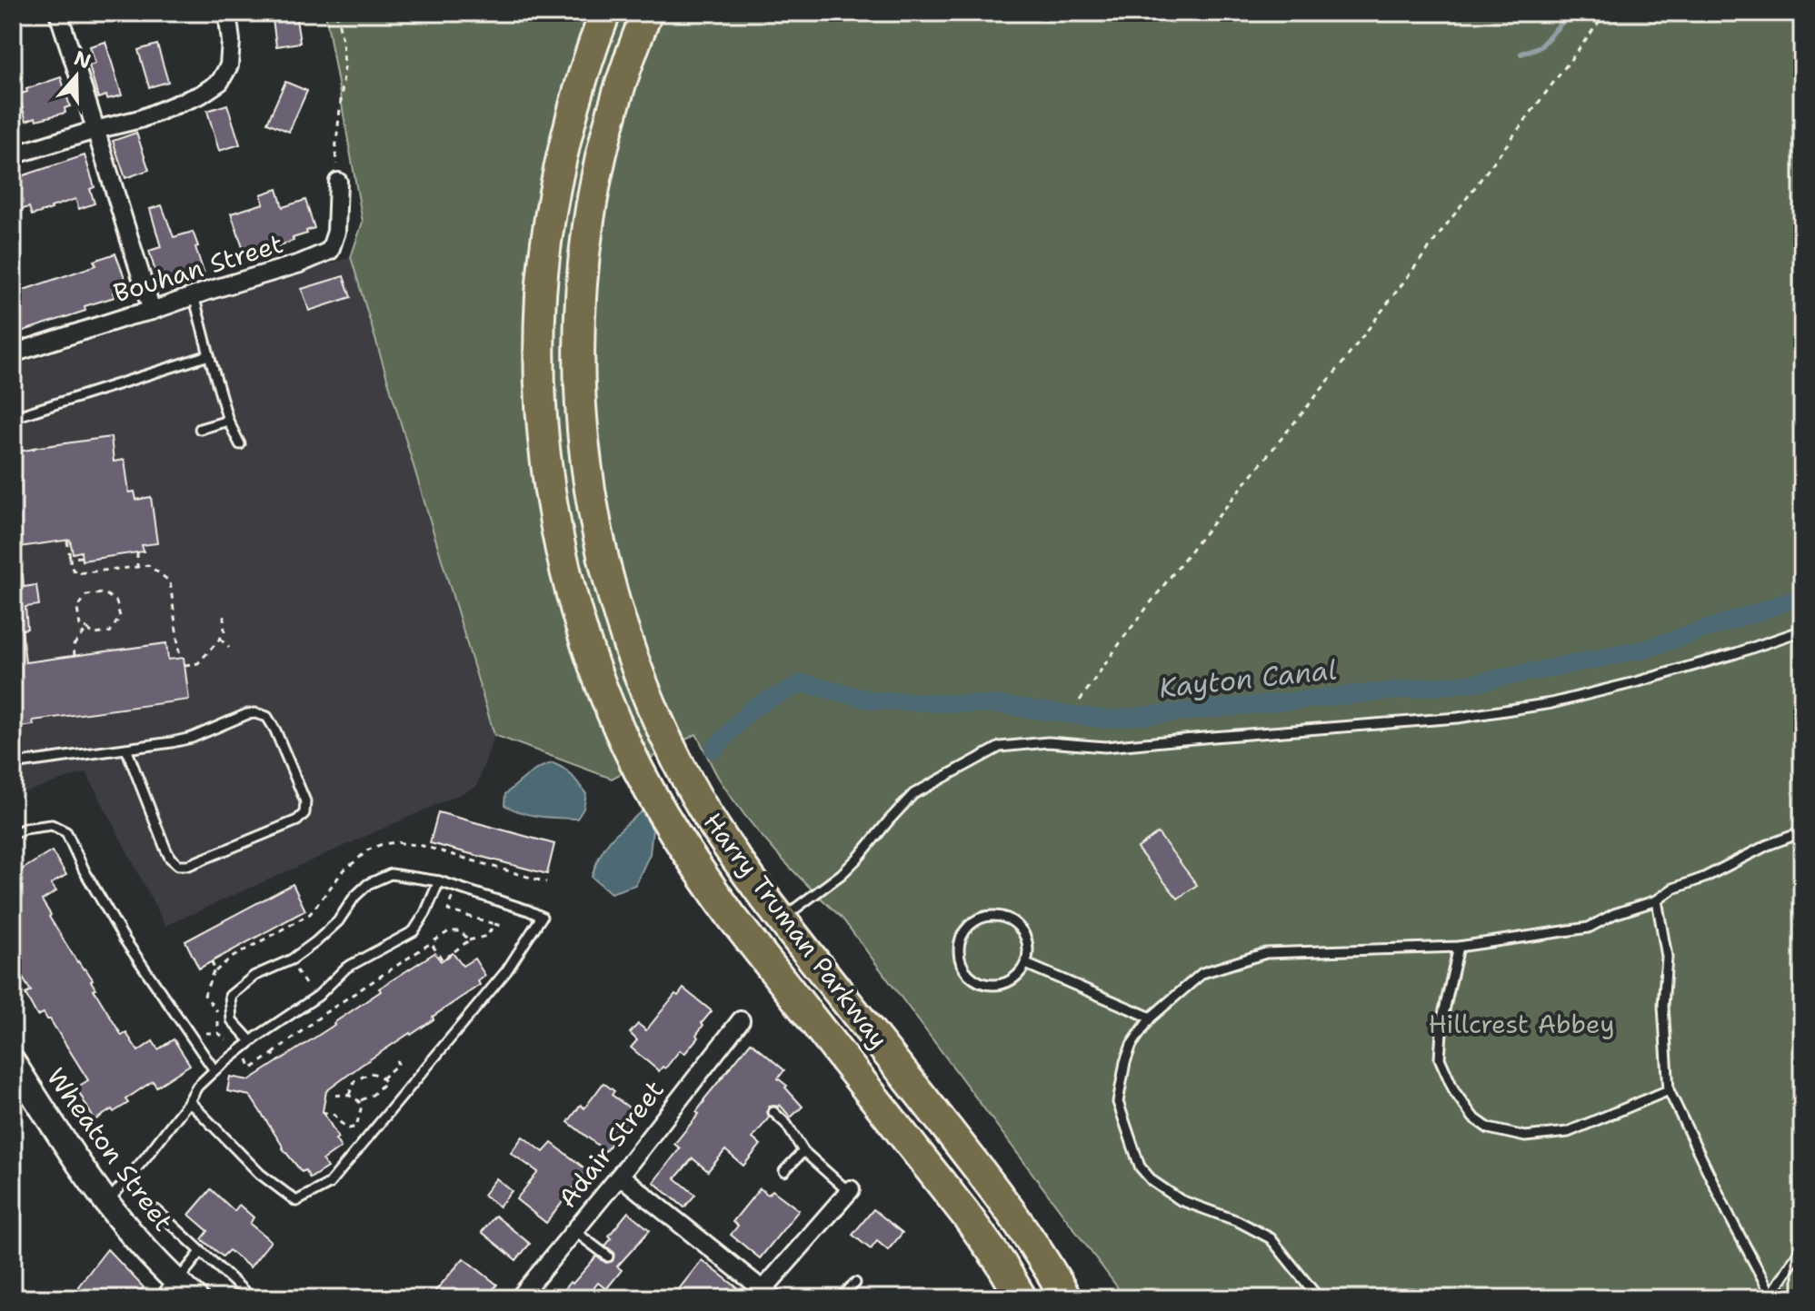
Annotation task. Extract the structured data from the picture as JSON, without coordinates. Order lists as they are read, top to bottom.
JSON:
{
  "streets": {
    "highway": ["Harry Truman Parkway"],
    "main road": ["Wheaton Street"],
    "street": ["Bouhan Street", "Adair Street"]
  },
  "water": ["Kayton Canal"],
  "parks": ["Hillcrest Abbey"],
  "north": "top"
}
